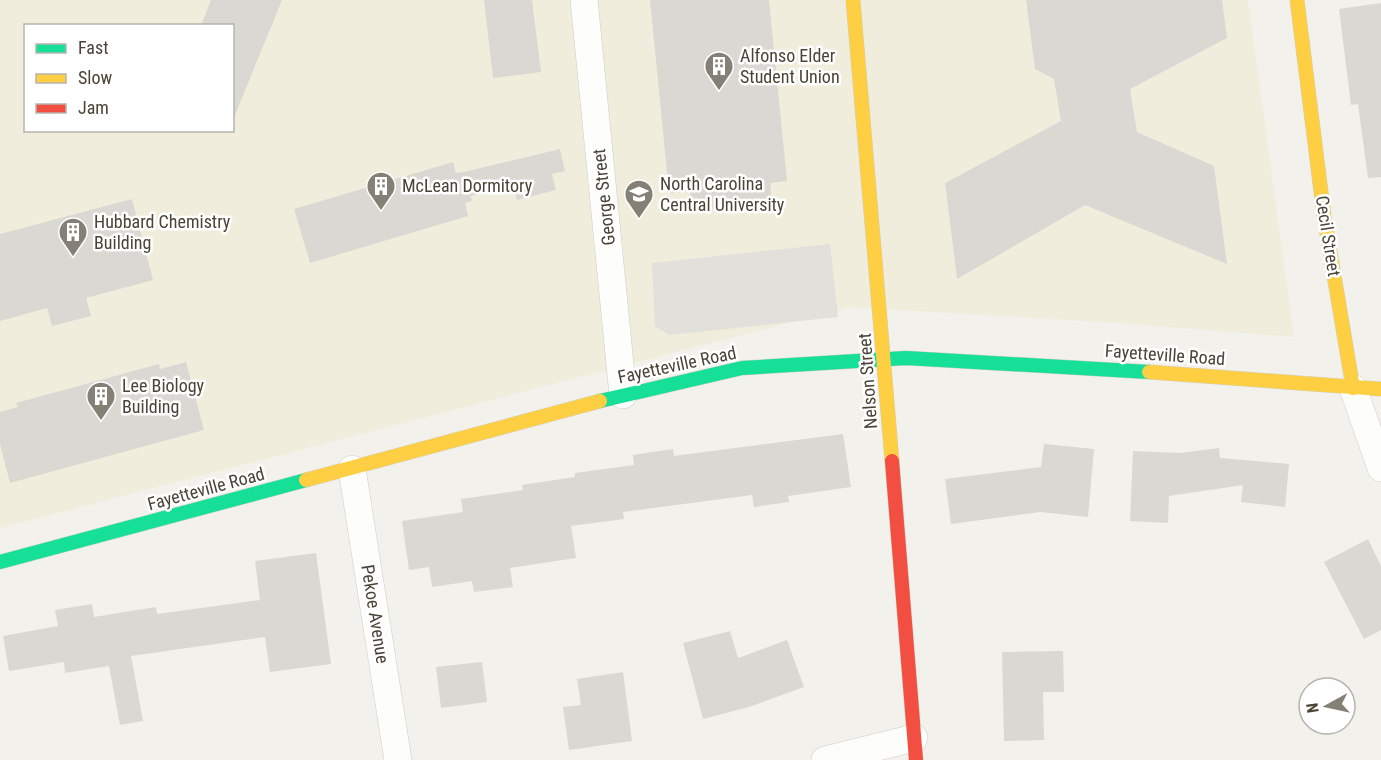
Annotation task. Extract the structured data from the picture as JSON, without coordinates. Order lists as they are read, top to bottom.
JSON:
{
  "streets": {
    "main road": ["Cecil Street", "Fayetteville Road", "Nelson Street"],
    "street": ["George Street", "Pekoe Avenue"]
  },
  "crossings": [
    ["George Street", "Fayetteville Road"],
    ["Cecil Street", "Fayetteville Road"],
    ["Fayetteville Road", "Nelson Street"],
    ["Fayetteville Road", "Pekoe Avenue"]
  ],
  "places": {
    "building": [
      "Alfonso Elder Student Union",
      "McLean Dormitory",
      "Hubbard Chemistry Building",
      "Lee Biology Building"
    ],
    "school or university": ["North Carolina Central University"]
  },
  "legend": ["Fast", "Slow", "Jam"],
  "north": "left"
}
